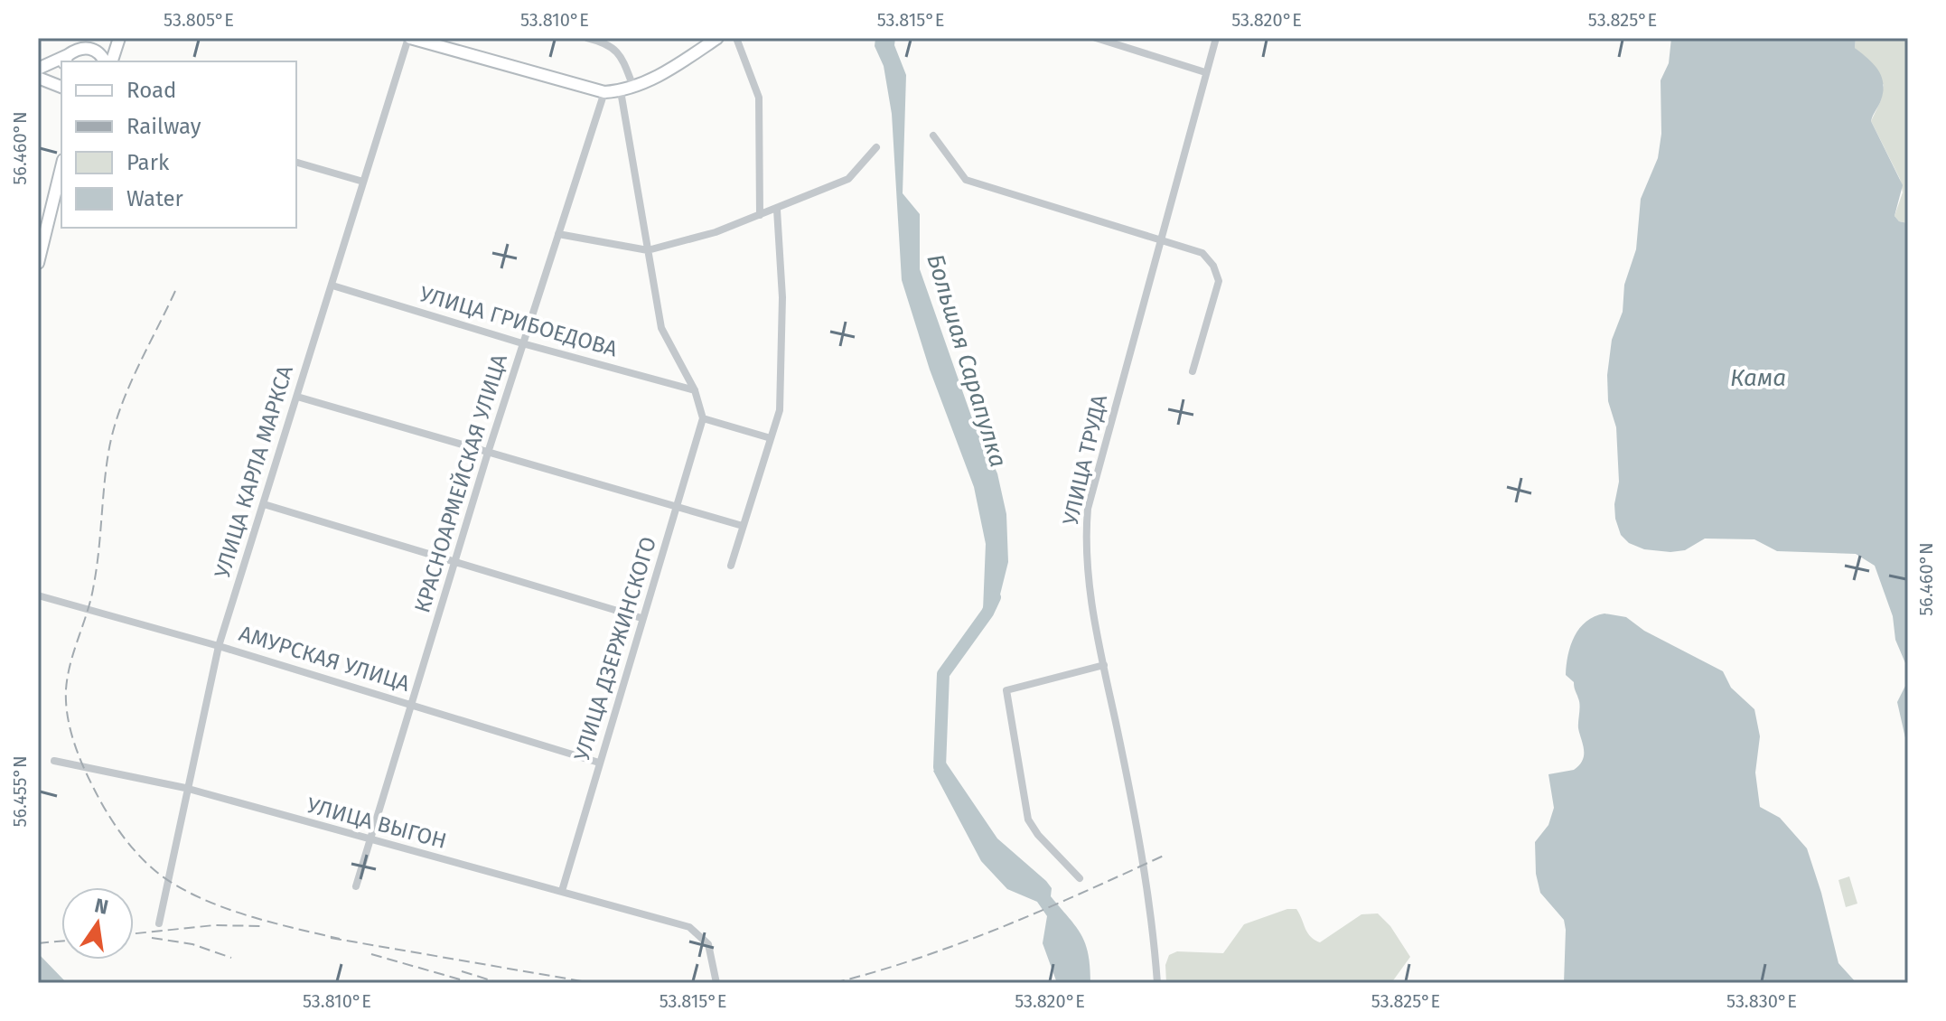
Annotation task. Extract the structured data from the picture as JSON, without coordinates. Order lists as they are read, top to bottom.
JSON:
{
  "streets": {
    "street": [
      "УЛИЦА ГРИБОЕДОВА",
      "УЛИЦА ТРУДА",
      "УЛИЦА КАРЛА МАРКСА",
      "КРАСНОАРМЕЙСКАЯ УЛИЦА",
      "УЛИЦА ДЗЕРЖИНСКОГО",
      "АМУРСКАЯ УЛИЦА",
      "УЛИЦА ВЫГОН"
    ]
  },
  "crossings": [
    ["УЛИЦА ГРИБОЕДОВА", "УЛИЦА КАРЛА МАРКСА"],
    ["УЛИЦА ГРИБОЕДОВА", "КРАСНОАРМЕЙСКАЯ УЛИЦА"],
    ["УЛИЦА КАРЛА МАРКСА", "АМУРСКАЯ УЛИЦА"],
    ["УЛИЦА КАРЛА МАРКСА", "УЛИЦА ВЫГОН"],
    ["КРАСНОАРМЕЙСКАЯ УЛИЦА", "АМУРСКАЯ УЛИЦА"],
    ["КРАСНОАРМЕЙСКАЯ УЛИЦА", "УЛИЦА ВЫГОН"],
    ["УЛИЦА ДЗЕРЖИНСКОГО", "АМУРСКАЯ УЛИЦА"],
    ["УЛИЦА ДЗЕРЖИНСКОГО", "УЛИЦА ВЫГОН"]
  ],
  "water": ["Большая Сарапулка", "Кама"],
  "legend": [
    "Road",
    "Railway",
    "Park",
    "Water"
  ],
  "north": "top",
  "coordinates": [
    "53.805°E",
    "53.810°E",
    "53.815°E",
    "53.820°E",
    "53.825°E",
    "56.460°N",
    "56.455°N",
    "53.830°E"
  ]
}
